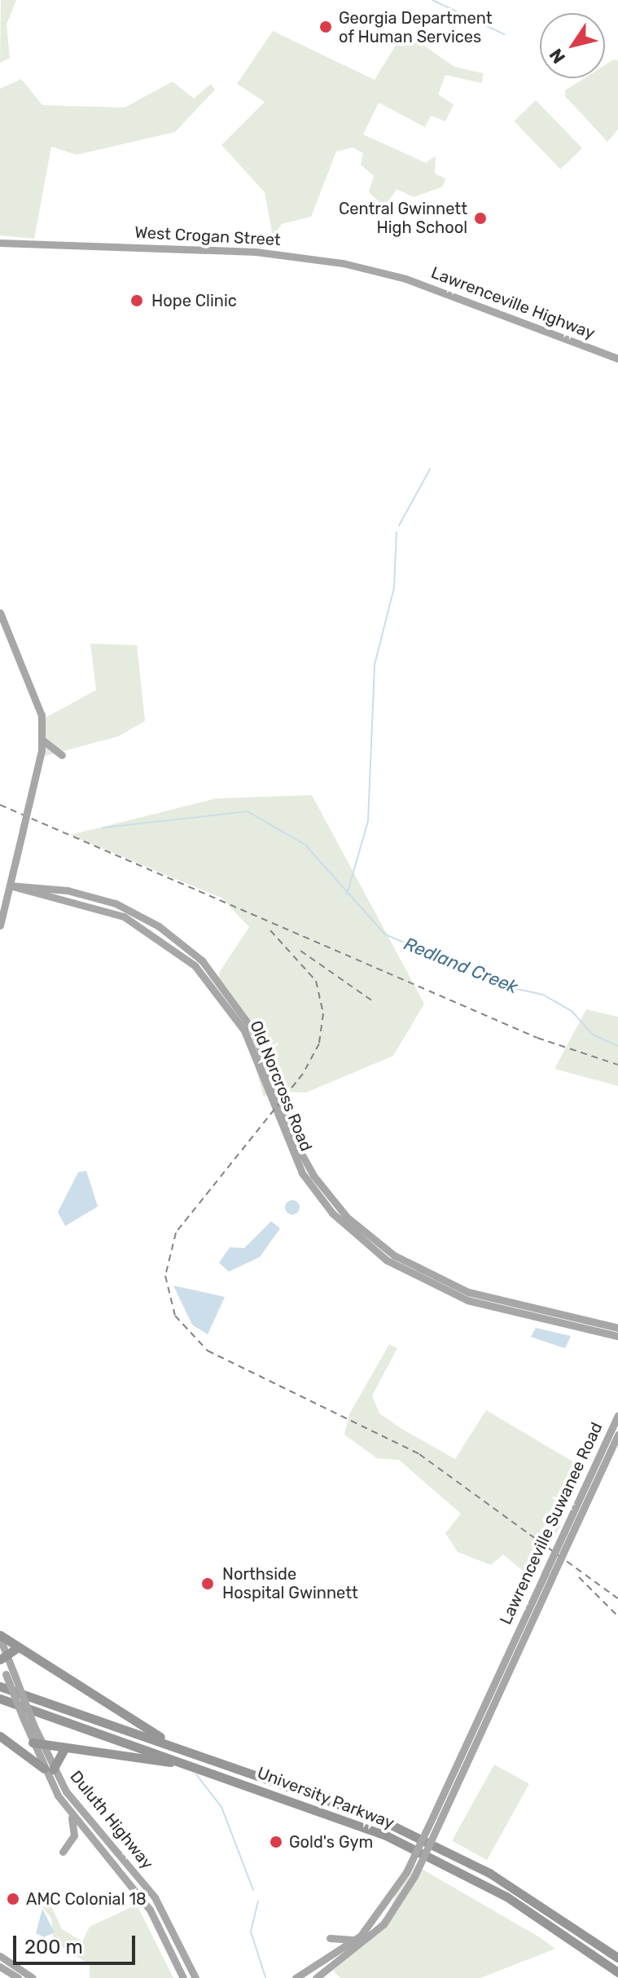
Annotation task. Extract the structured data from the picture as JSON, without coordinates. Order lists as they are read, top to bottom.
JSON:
{
  "streets": {
    "highway": ["University Parkway"],
    "main road": [
      "West Crogan Street",
      "Lawrenceville Highway",
      "Old Norcross Road",
      "Lawrenceville Suwanee Road",
      "Duluth Highway"
    ]
  },
  "crossings": [
    ["West Crogan Street", "Lawrenceville Highway"]
  ],
  "water": ["Redland Creek"],
  "places": [
    "Georgia Department of Human Services",
    "Central Gwinnett High School",
    "Hope Clinic",
    "Northside Hospital Gwinnett",
    "Gold's Gym",
    "AMC Colonial 18"
  ],
  "scale_bar": "200 m",
  "north": "bottom left"
}
